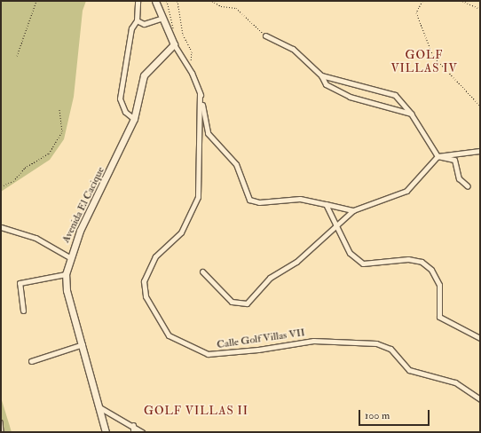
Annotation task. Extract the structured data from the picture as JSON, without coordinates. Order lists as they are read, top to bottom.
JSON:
{
  "streets": {
    "street": ["Avenida El Cacique", "Calle Golf Villas VII"]
  },
  "districts": ["GOLF VILLAS IV", "GOLF VILLAS II"],
  "scale_bar": "100 m"
}
